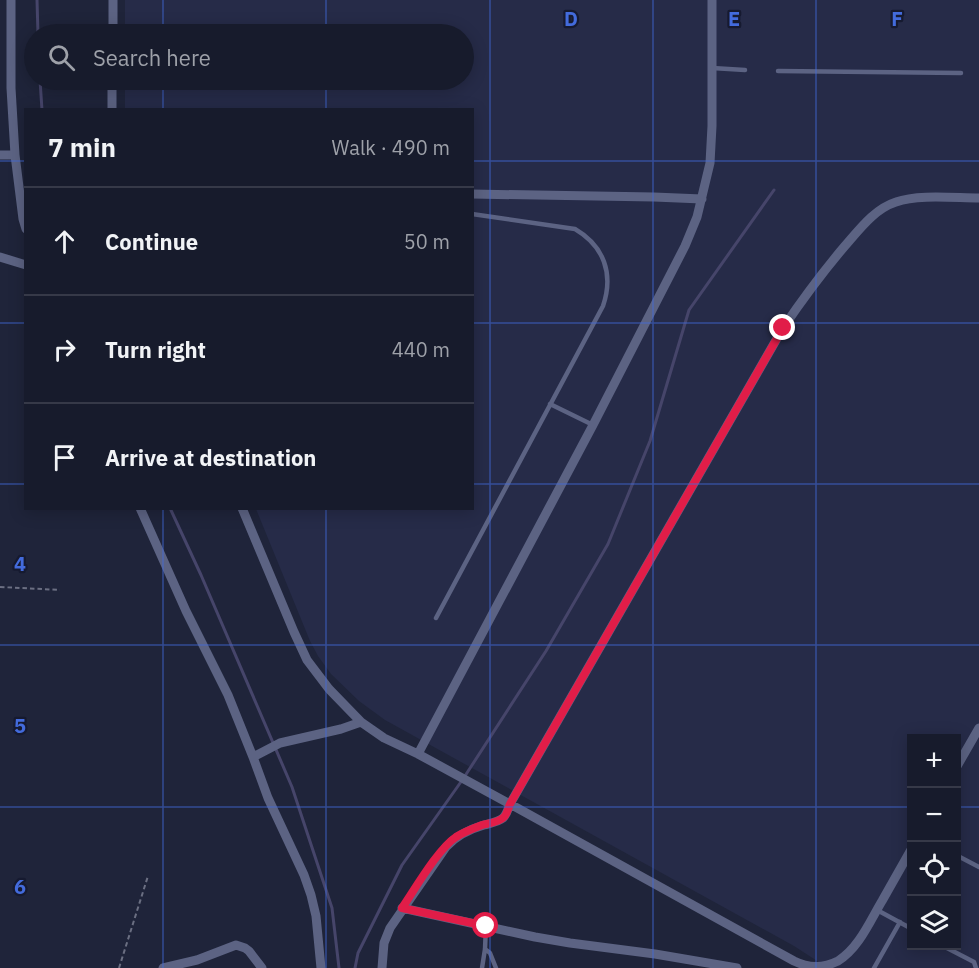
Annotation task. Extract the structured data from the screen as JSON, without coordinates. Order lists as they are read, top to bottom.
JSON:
{
  "page": {
    "search": "Search here",
    "heading": ["7 min", "Walk · 490 m"],
    "list": [
      ["Continue", "50 m"],
      ["Turn right", "440 m"],
      "Arrive at destination"
    ],
    "map_buttons": ["+", "−"]
  },
  "grid": {
    "columns": ["D", "E", "F"],
    "rows": ["4", "5", "6"]
  }
}
